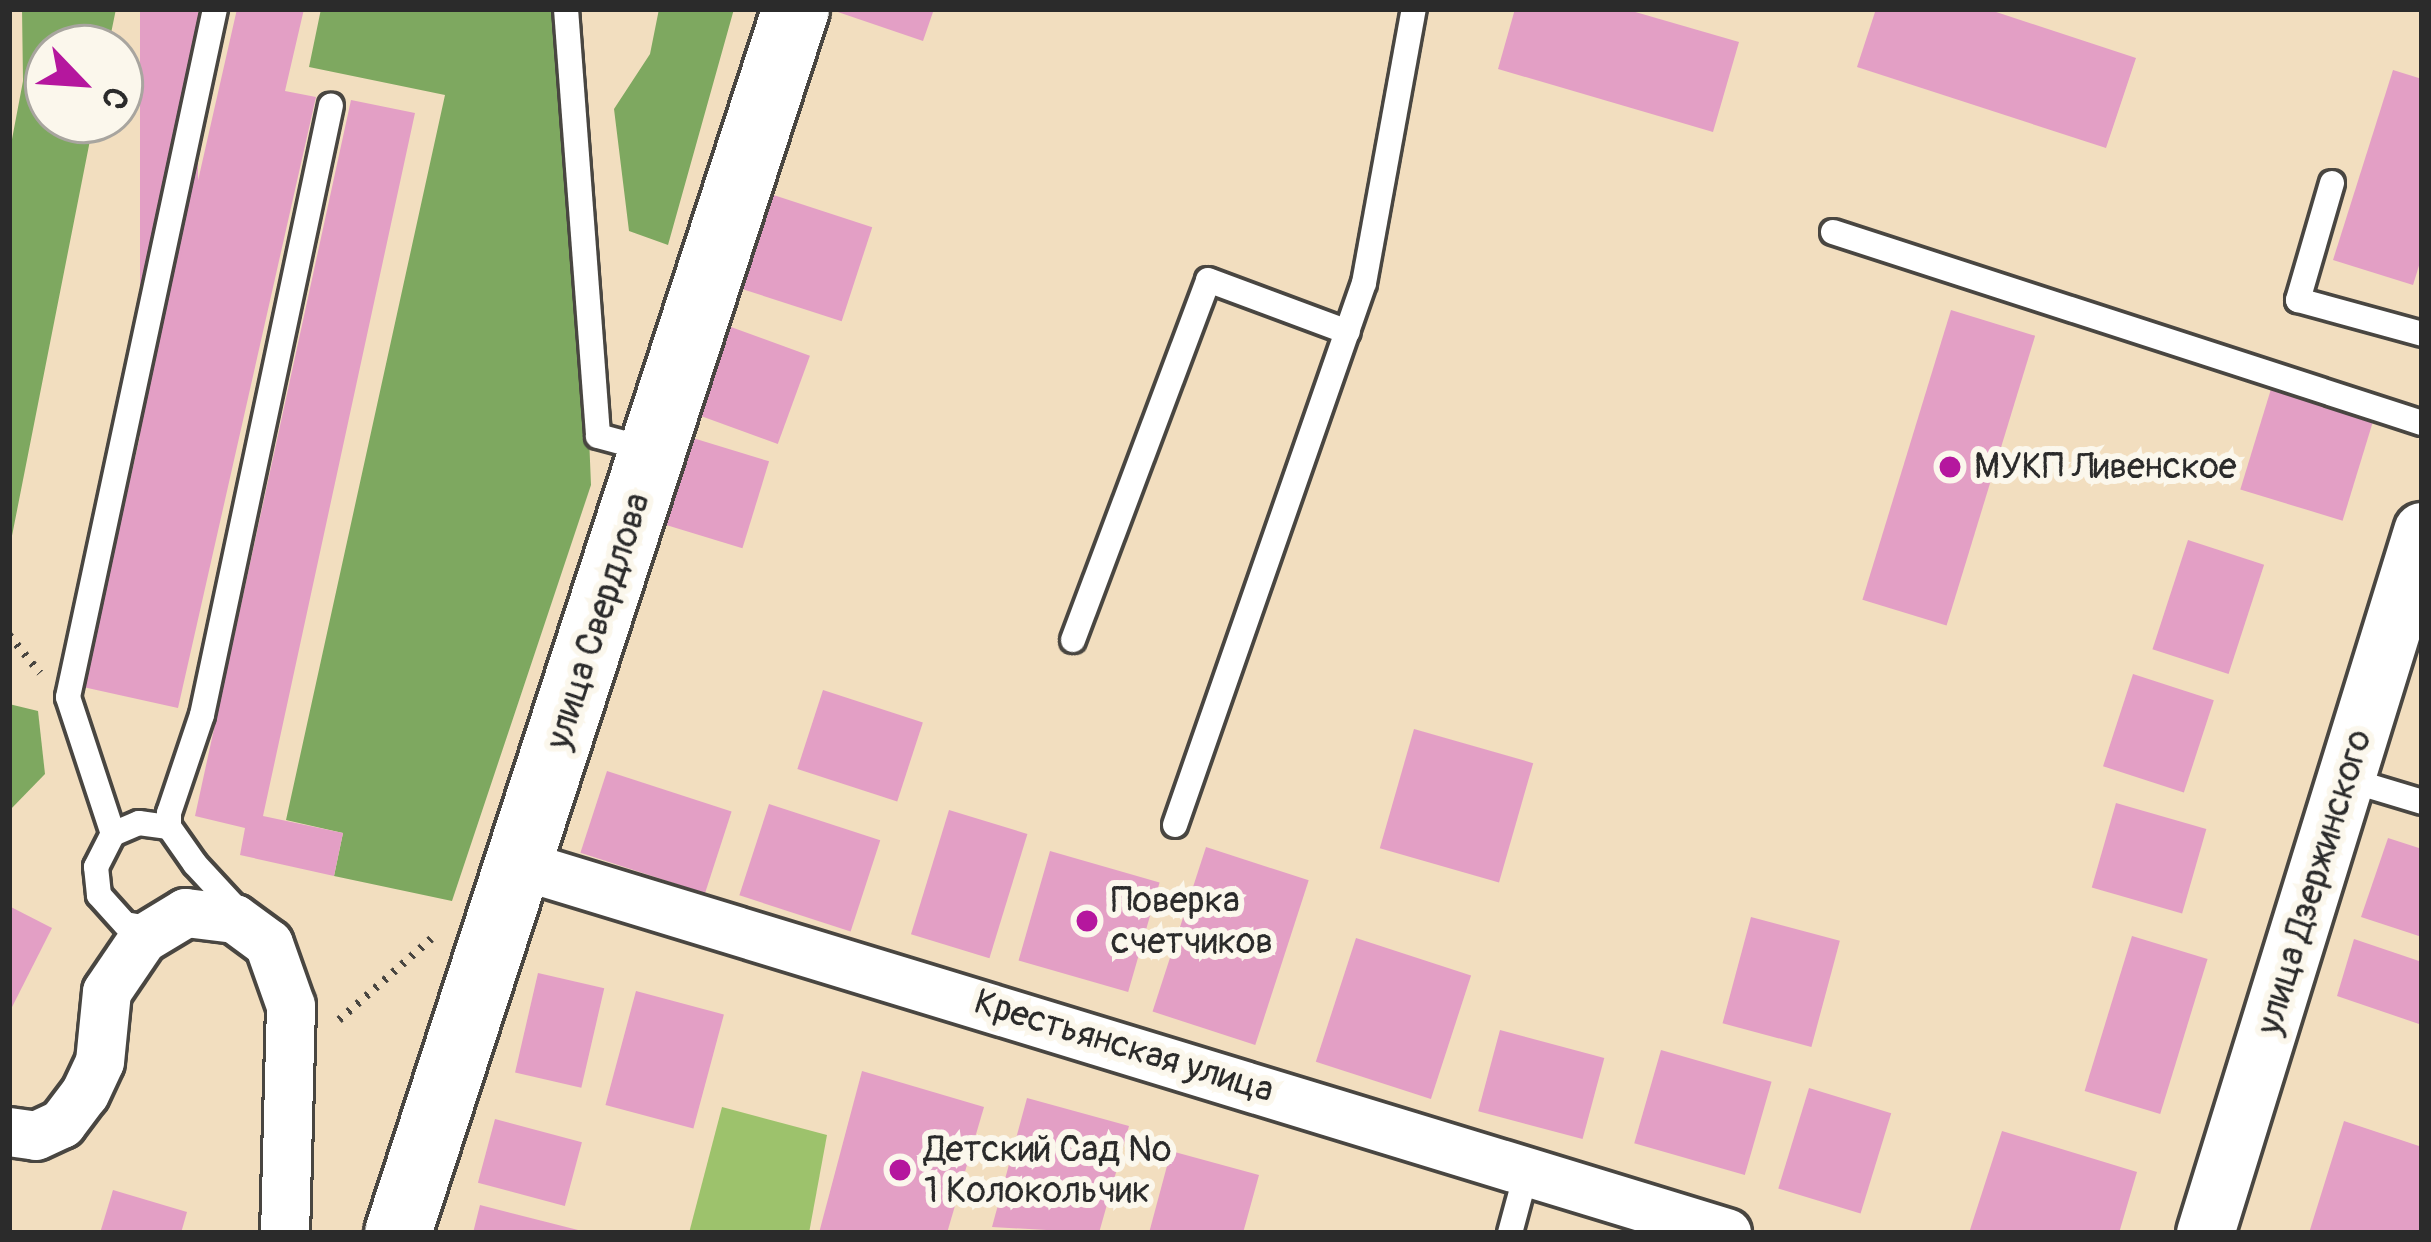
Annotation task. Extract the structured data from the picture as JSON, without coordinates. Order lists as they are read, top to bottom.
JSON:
{
  "streets": {
    "main road": ["улица Свердлова"],
    "street": ["улица Дзержинского", "Крестьянская улица"]
  },
  "crossings": [
    ["улица Свердлова", "Крестьянская улица"]
  ],
  "places": ["МУКП Ливенское", "Поверка счетчиков", "Детский Сад № 1 Колокольчик"],
  "north": "bottom right"
}
